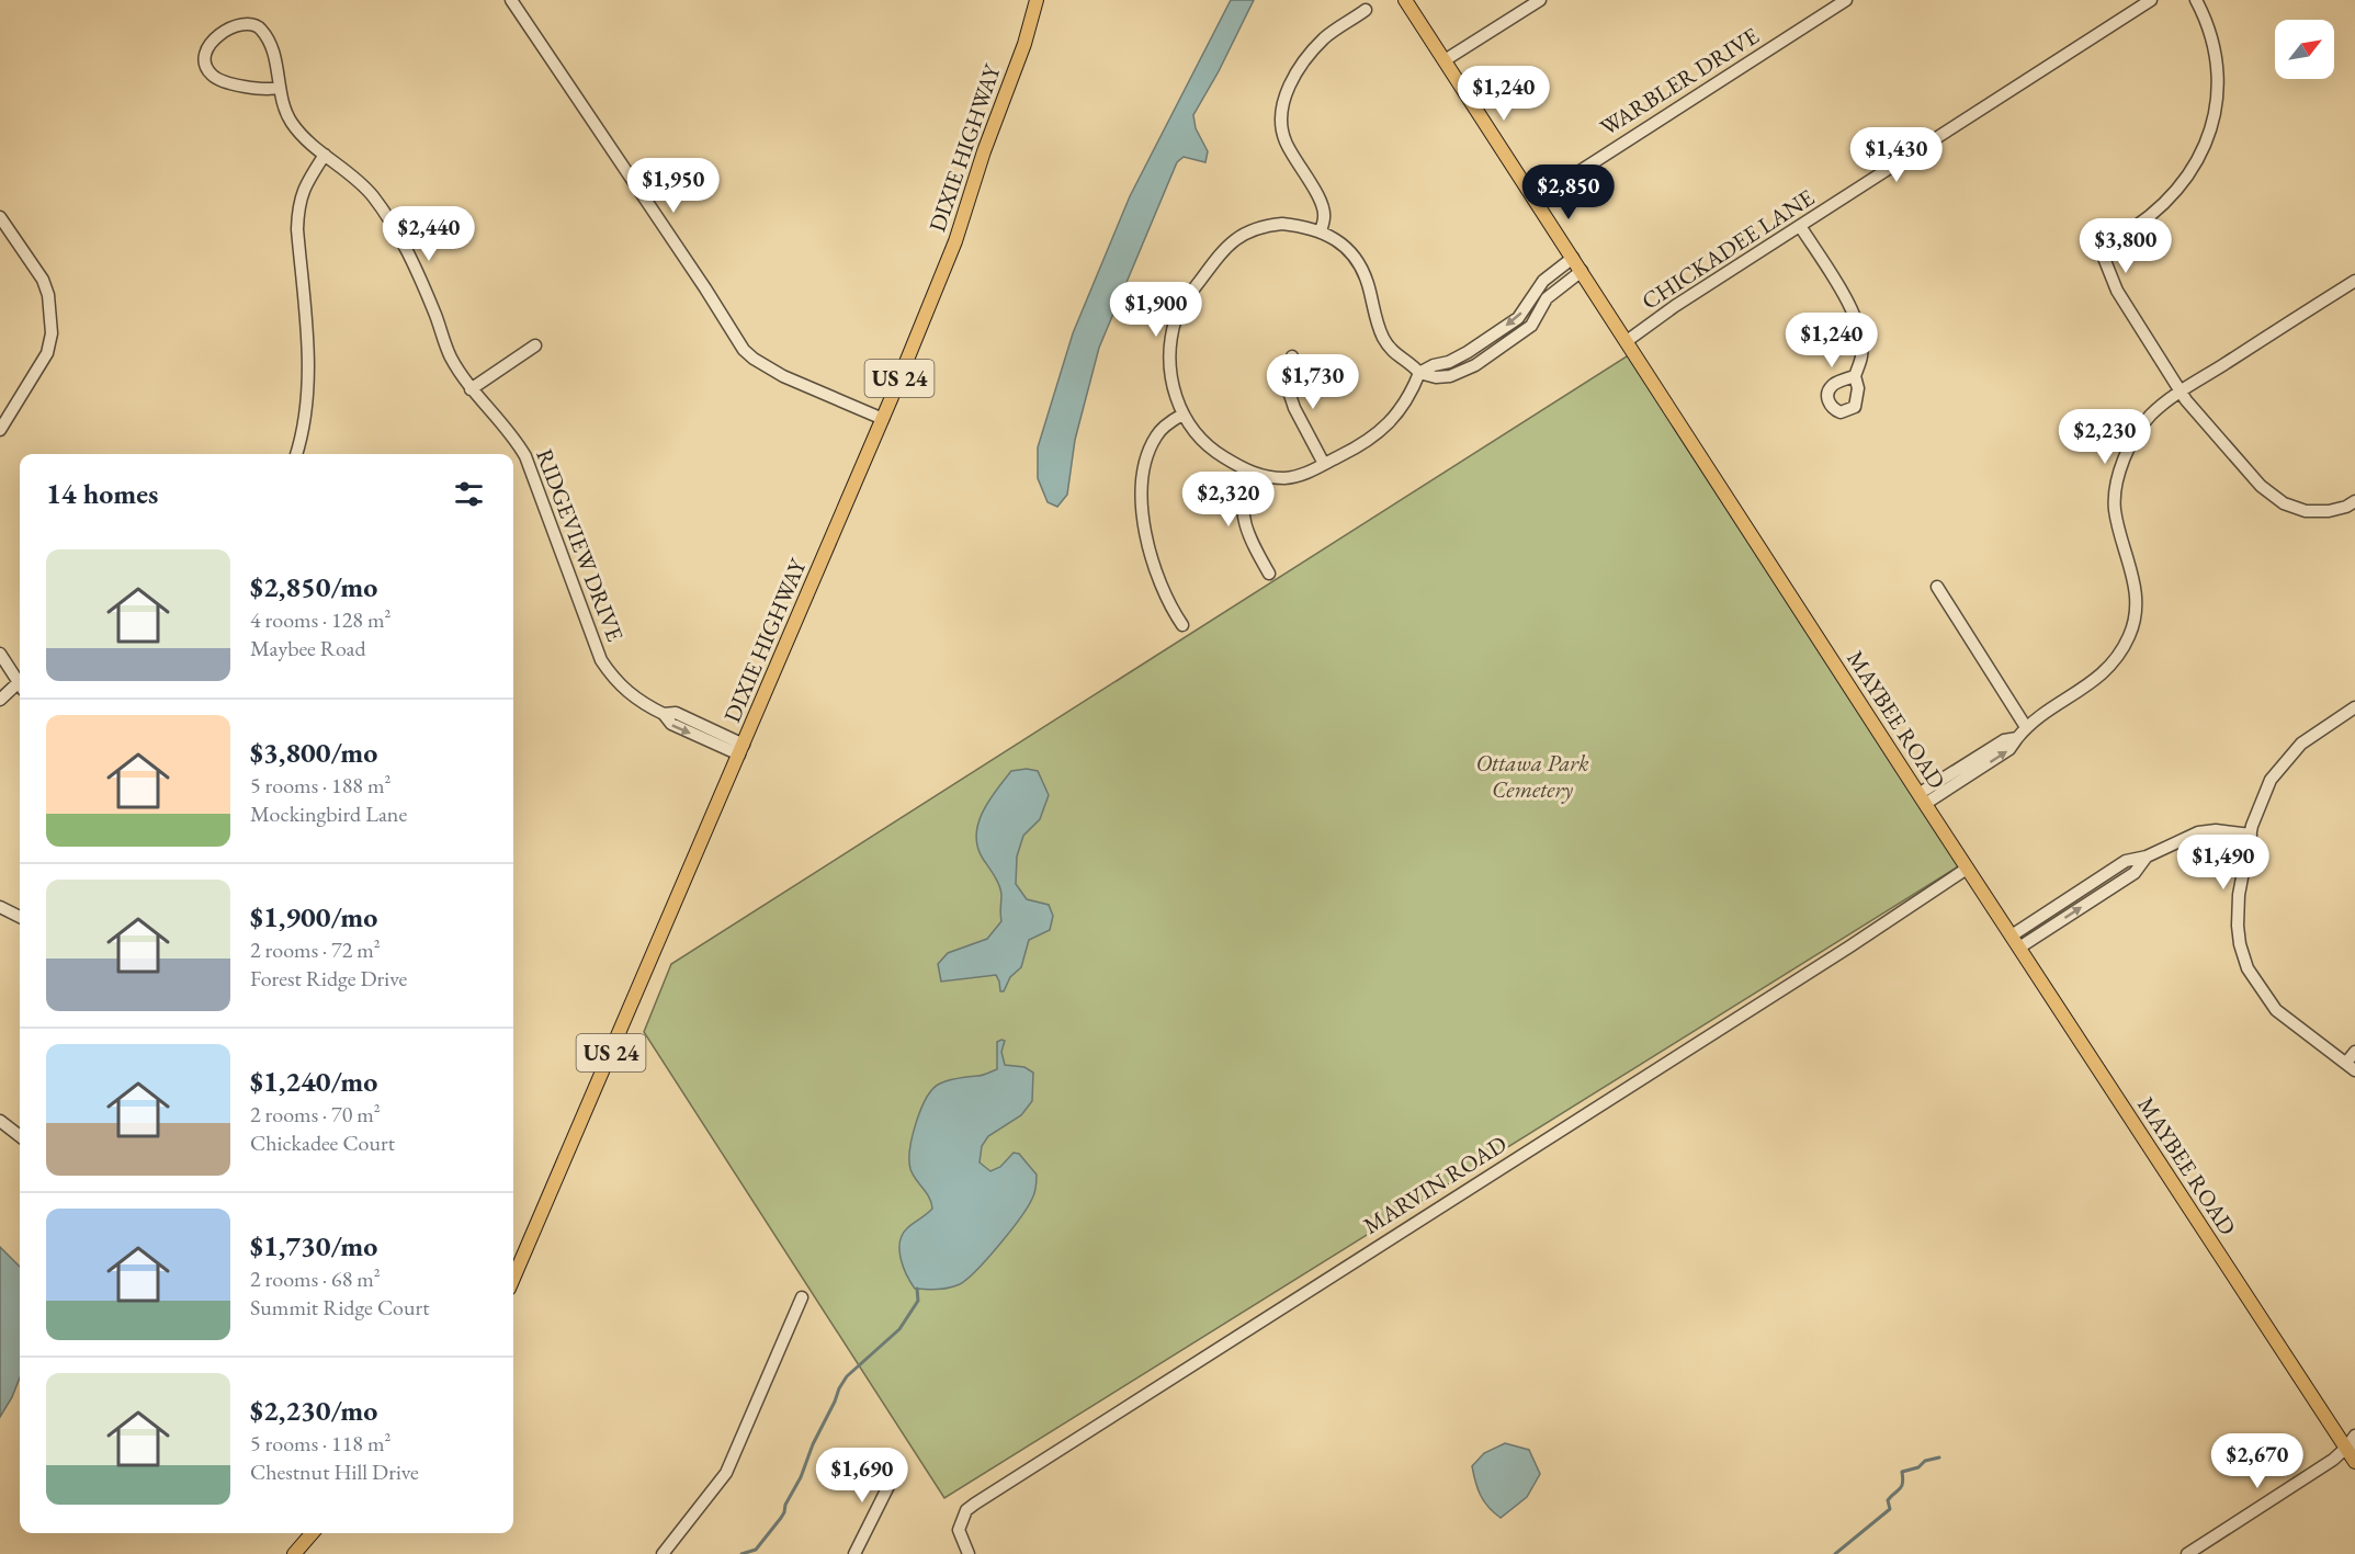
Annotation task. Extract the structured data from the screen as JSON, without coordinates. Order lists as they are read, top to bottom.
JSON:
{
  "streets": {
    "main road": ["DIXIE HIGHWAY", "US 24", "MAYBEE ROAD"],
    "street": [
      "WARBLER DRIVE",
      "CHICKADEE LANE",
      "RIDGEVIEW DRIVE",
      "MARVIN ROAD"
    ]
  },
  "crossings": [
    ["WARBLER DRIVE", "MAYBEE ROAD"],
    ["DIXIE HIGHWAY", "RIDGEVIEW DRIVE"],
    ["CHICKADEE LANE", "MAYBEE ROAD"],
    ["MAYBEE ROAD", "MARVIN ROAD"]
  ],
  "parks": ["Ottawa Park Cemetery"],
  "north": "top right",
  "page": {
    "price": [
      "$1,240",
      "$1,430",
      "$1,950",
      "$2,850",
      "$2,440",
      "$3,800",
      "$1,900",
      "$1,240",
      "$1,730",
      "$2,230",
      "$2,320",
      "$1,490",
      "$2,670",
      "$1,690"
    ],
    "heading": "14 homes",
    "list": [
      {
        "name": "$2,850/mo",
        "note": "4 rooms · 128 m² · Maybee Road"
      },
      {
        "name": "$3,800/mo",
        "note": "5 rooms · 188 m² · Mockingbird Lane"
      },
      {
        "name": "$1,900/mo",
        "note": "2 rooms · 72 m² · Forest Ridge Drive"
      },
      {
        "name": "$1,240/mo",
        "note": "2 rooms · 70 m² · Chickadee Court"
      },
      {
        "name": "$1,730/mo",
        "note": "2 rooms · 68 m² · Summit Ridge Court"
      },
      {
        "name": "$2,230/mo",
        "note": "5 rooms · 118 m² · Chestnut Hill Drive"
      }
    ]
  }
}
